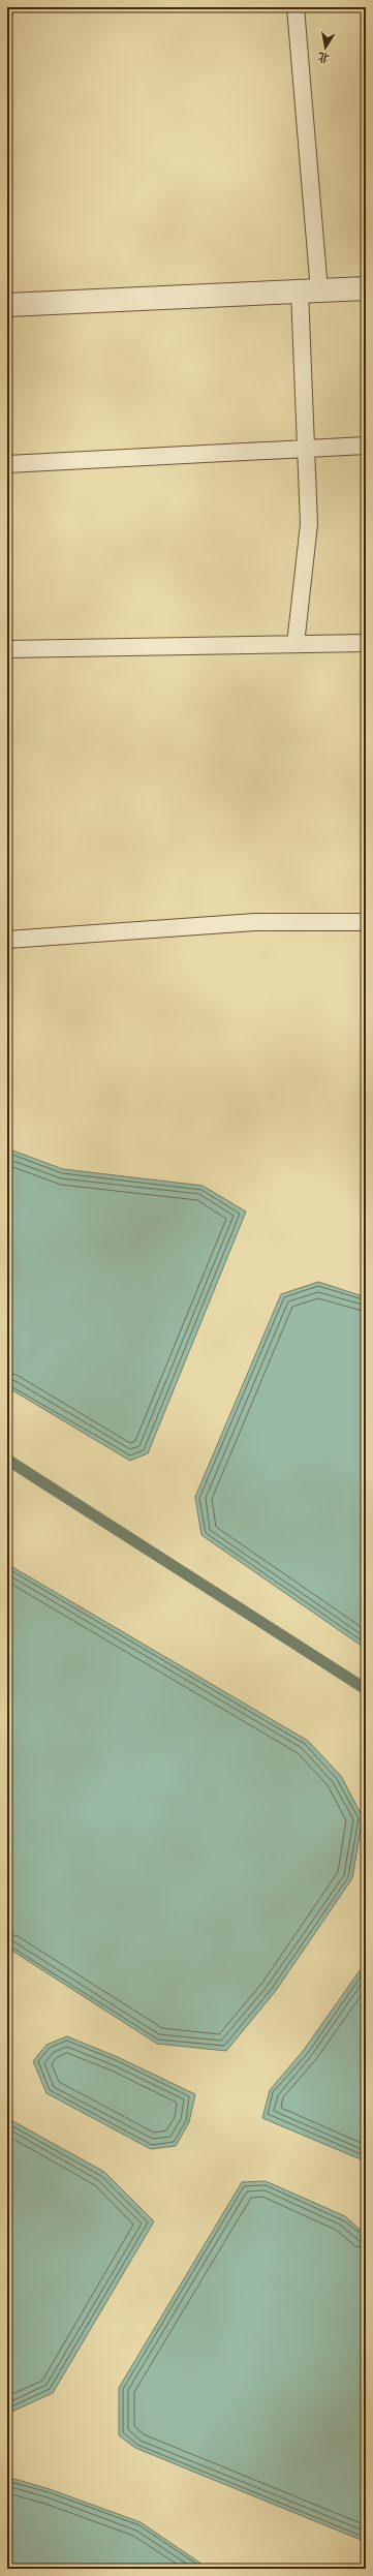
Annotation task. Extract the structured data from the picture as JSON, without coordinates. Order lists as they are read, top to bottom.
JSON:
{
  "north": "bottom"
}
